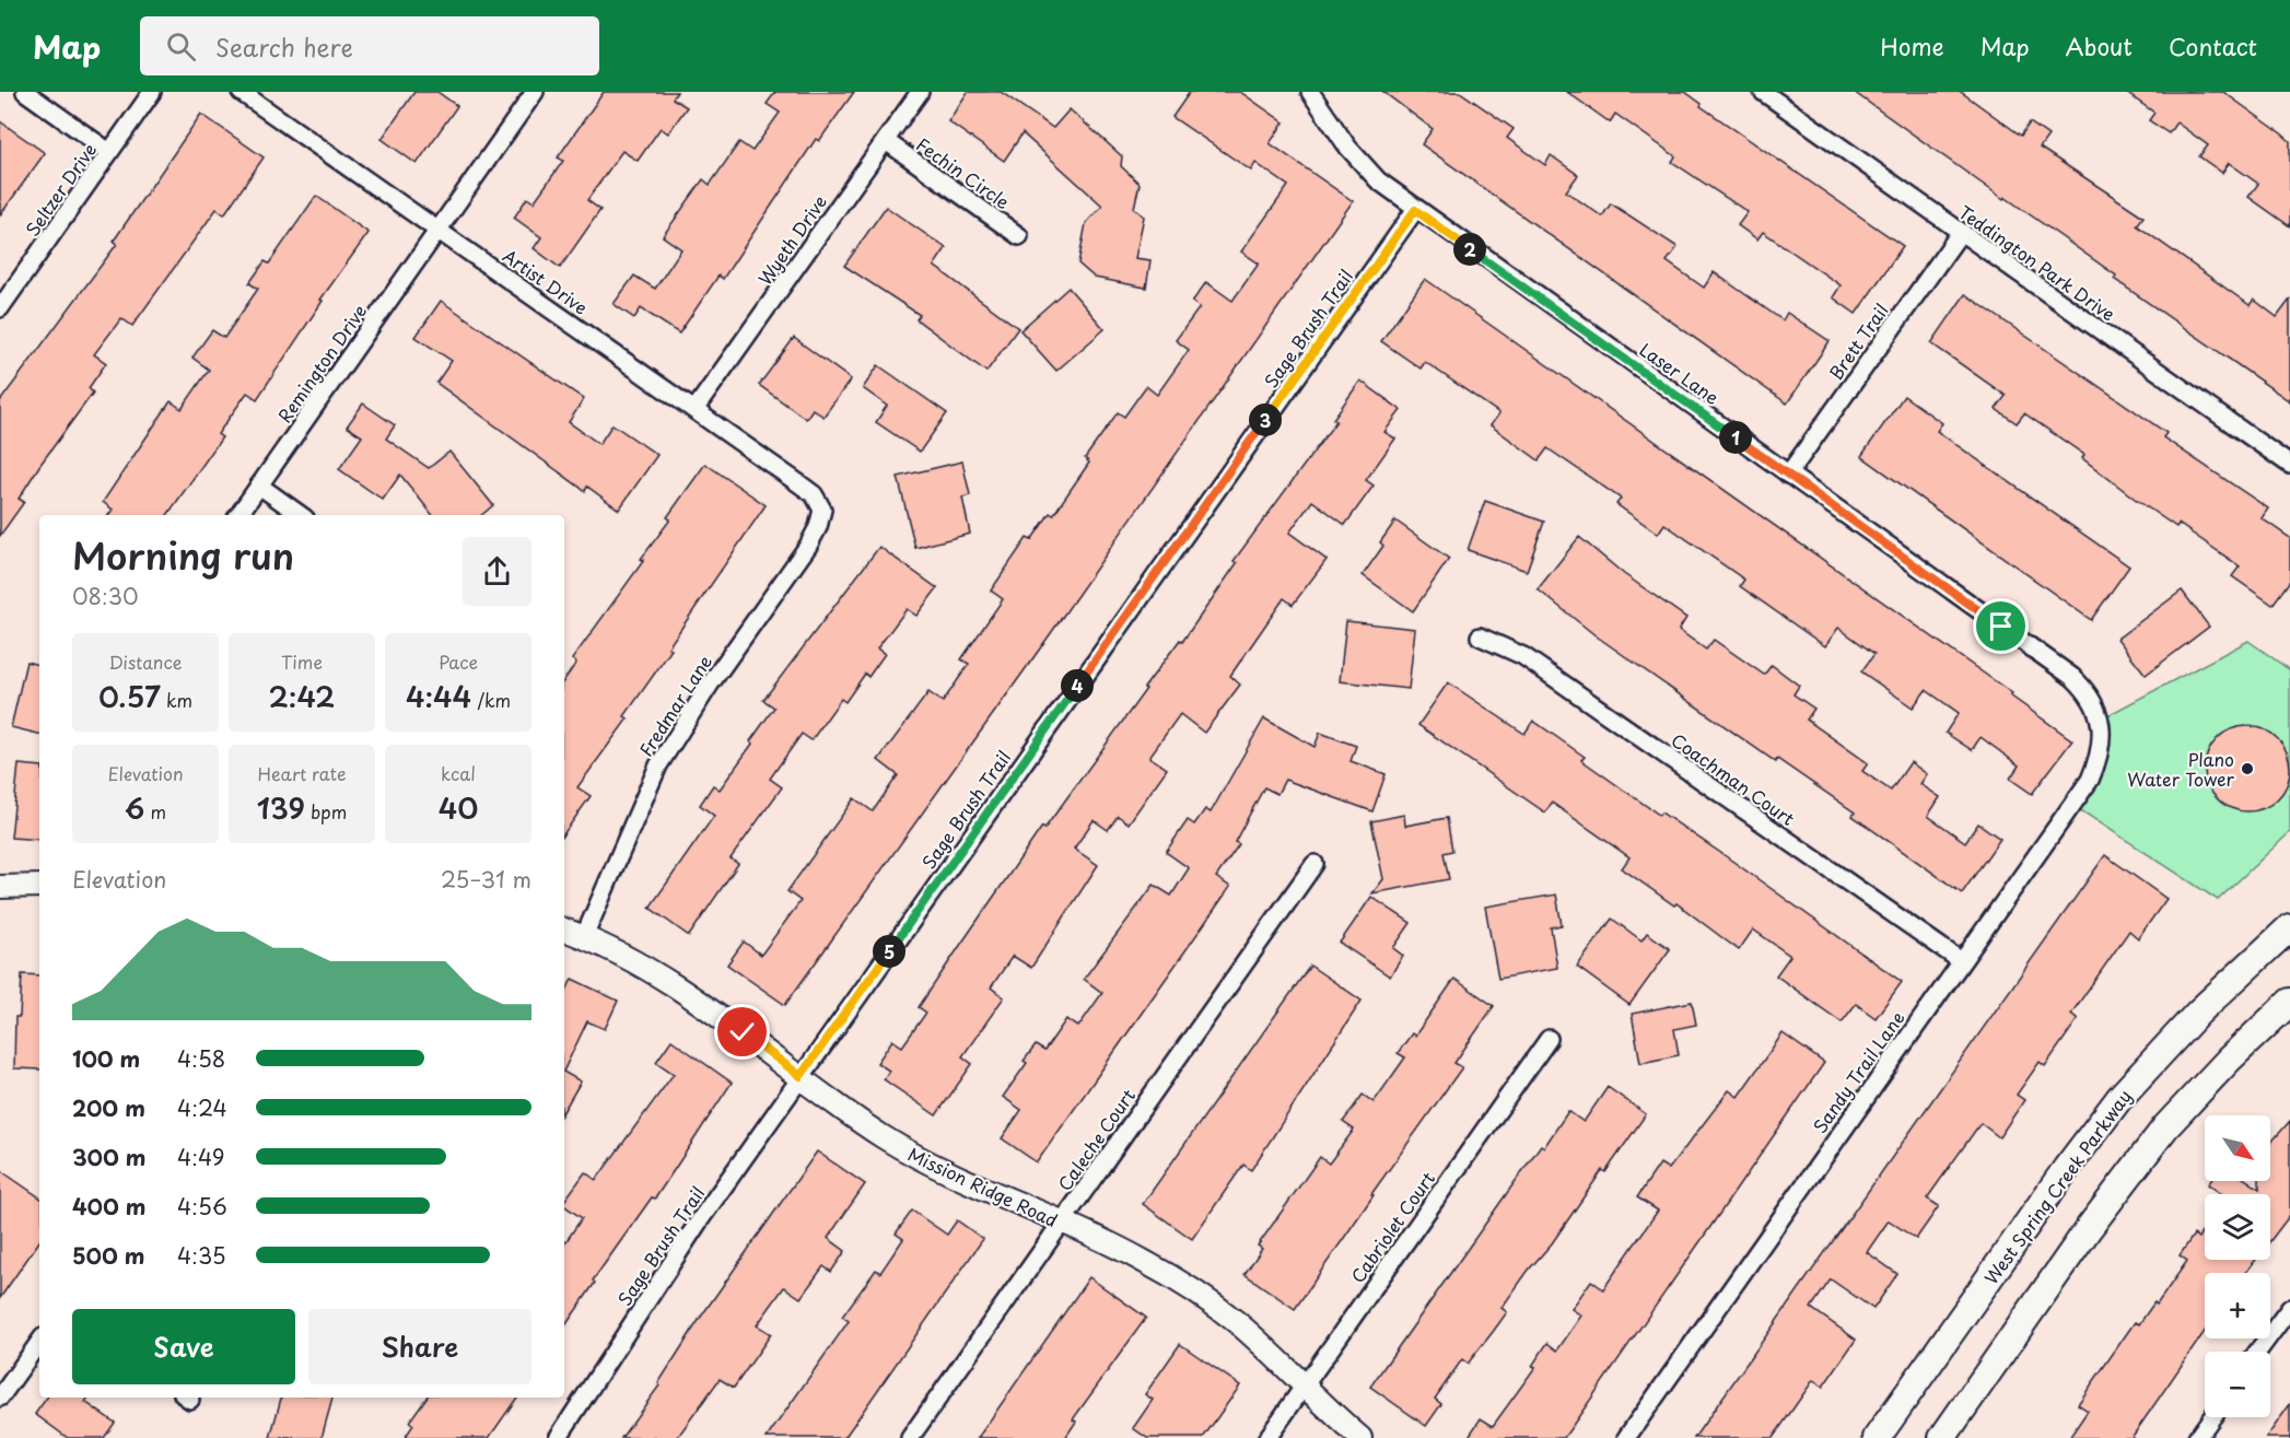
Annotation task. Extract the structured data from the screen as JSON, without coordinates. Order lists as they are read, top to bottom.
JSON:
{
  "streets": {
    "main road": ["West Spring Creek Parkway"],
    "street": [
      "Fechin Circle",
      "Seltzer Drive",
      "Wyeth Drive",
      "Teddington Park Drive",
      "Artist Drive",
      "Sage Brush Trail",
      "Brett Trail",
      "Remington Drive",
      "Laser Lane",
      "Fredmar Lane",
      "Coachman Court",
      "Sandy Trail Lane",
      "Caleche Court",
      "Mission Ridge Road",
      "Cabriolet Court"
    ]
  },
  "crossings": [
    ["Fechin Circle", "Wyeth Drive"],
    ["Wyeth Drive", "Artist Drive"],
    ["Teddington Park Drive", "Brett Trail"],
    ["Artist Drive", "Remington Drive"],
    ["Artist Drive", "Fredmar Lane"],
    ["Sage Brush Trail", "Laser Lane"],
    ["Sage Brush Trail", "Mission Ridge Road"],
    ["Brett Trail", "Laser Lane"],
    ["Laser Lane", "Sandy Trail Lane"],
    ["Fredmar Lane", "Mission Ridge Road"],
    ["Coachman Court", "Sandy Trail Lane"],
    ["Caleche Court", "Mission Ridge Road"],
    ["Mission Ridge Road", "Cabriolet Court"]
  ],
  "places": ["Plano Water Tower"],
  "north": "bottom right",
  "page": {
    "header": "Map",
    "search": "Search here",
    "nav": [
      "Home",
      "Map",
      "About",
      "Contact"
    ],
    "pins": [
      "2",
      "3",
      "1",
      "4",
      "5"
    ],
    "heading": ["Morning run", "08:30"],
    "stats": [
      ["Distance", "0.57 km"],
      ["Time", "2:42"],
      ["Pace", "4:44 /km"],
      ["Elevation", "6 m"],
      ["Heart rate", "139 bpm"],
      ["kcal", "40"]
    ],
    "chart": ["Elevation", "25–31 m"],
    "list": [
      {
        "name": "100 m",
        "note": "4:58"
      },
      {
        "name": "200 m",
        "note": "4:24"
      },
      {
        "name": "300 m",
        "note": "4:49"
      },
      {
        "name": "400 m",
        "note": "4:56"
      },
      {
        "name": "500 m",
        "note": "4:35"
      }
    ],
    "map_buttons": ["+", "−"],
    "buttons": ["Save", "Share"]
  }
}
